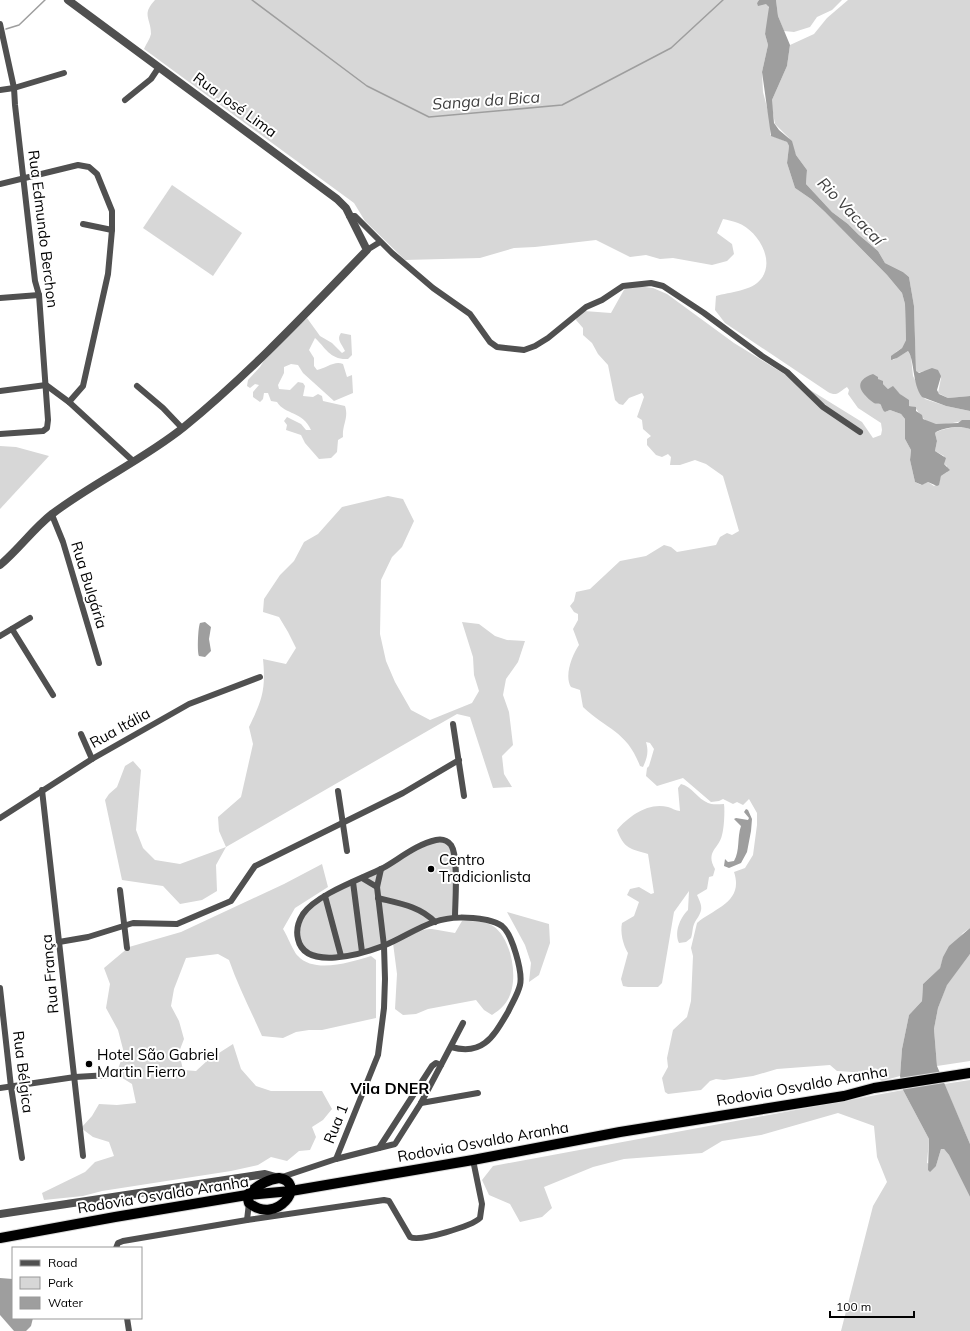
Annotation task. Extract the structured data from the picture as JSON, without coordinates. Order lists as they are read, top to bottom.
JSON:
{
  "streets": {
    "highway": ["Rodovia Osvaldo Aranha"],
    "street": [
      "Rua José Lima",
      "Rua Edmundo Berchon",
      "Rua Bulgária",
      "Rua Itália",
      "Rua França",
      "Rua Bélgica",
      "Rua 1"
    ]
  },
  "crossings": [
    ["Rua Itália", "Rua França"]
  ],
  "districts": ["Vila DNER"],
  "water": ["Sanga da Bica", "Rio Vacacaí"],
  "places": ["Centro Tradicionlista", "Hotel São Gabriel Martin Fierro"],
  "legend": ["Road", "Park", "Water"],
  "scale_bar": "100 m"
}
